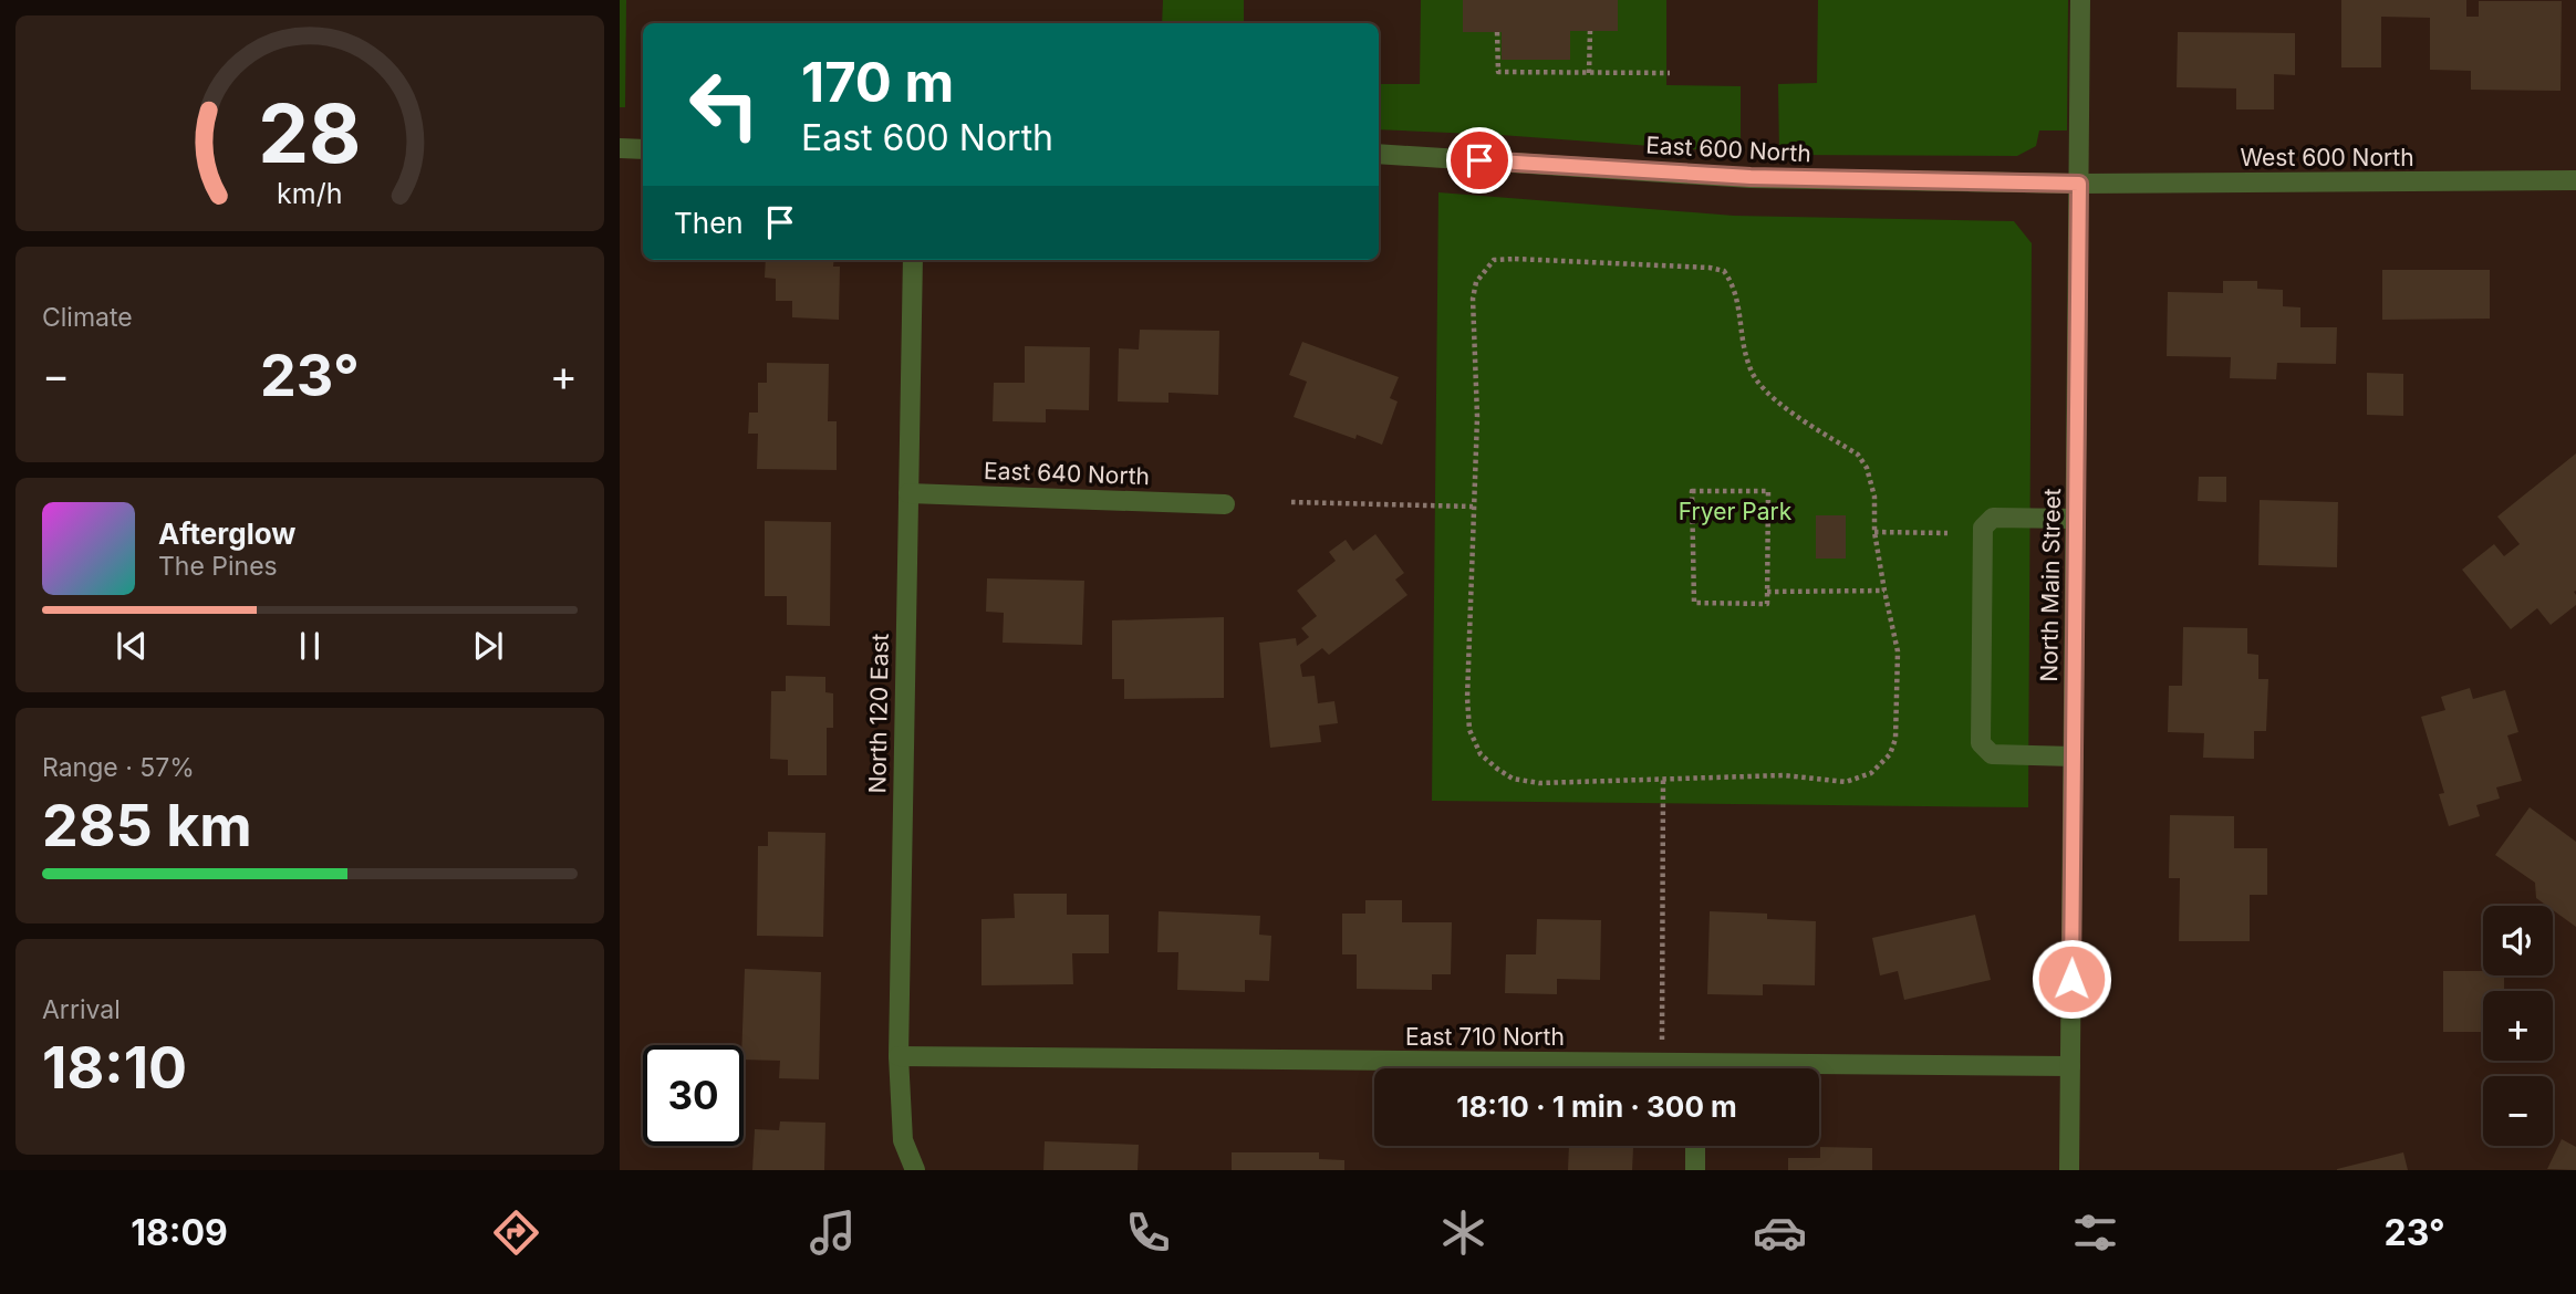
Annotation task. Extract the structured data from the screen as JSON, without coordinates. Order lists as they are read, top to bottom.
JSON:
{
  "streets": {
    "street": [
      "East 600 North",
      "West 600 North",
      "East 640 North",
      "North Main Street",
      "North 120 East",
      "East 710 North"
    ]
  },
  "crossings": [
    ["East 600 North", "West 600 North"],
    ["East 600 North", "North Main Street"],
    ["West 600 North", "North Main Street"],
    ["East 640 North", "North 120 East"],
    ["North Main Street", "East 710 North"],
    ["North 120 East", "East 710 North"]
  ],
  "parks": ["Fryer Park"],
  "page": {
    "turn": ["170 m", "East 600 North"],
    "then": "Then",
    "tile": [
      "Climate",
      ["Range · 57%", "285 km"],
      ["Arrival", "18:10"]
    ],
    "heat": ["−", "23°", "+"],
    "song": ["Afterglow", "The Pines"],
    "map_buttons": ["+", "−"],
    "limit": "30",
    "trip": "18:10 · 1 min · 300 m",
    "tabs": ["18:09", "23°"],
    "gauge": ["28", "km/h"]
  }
}
